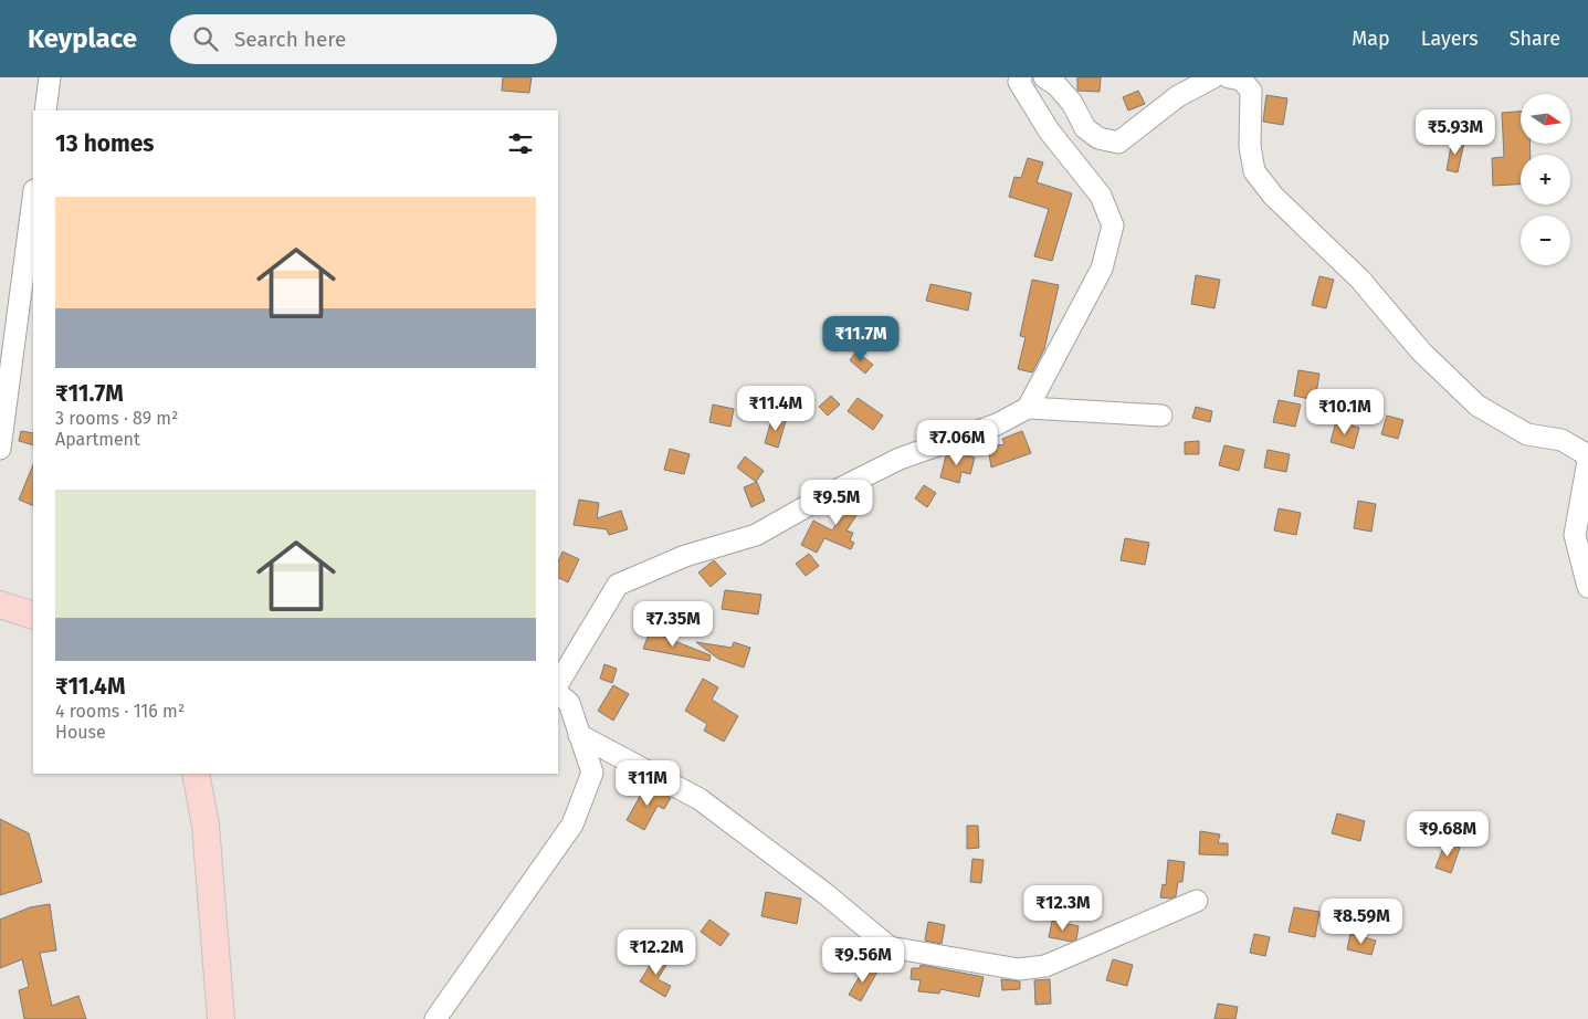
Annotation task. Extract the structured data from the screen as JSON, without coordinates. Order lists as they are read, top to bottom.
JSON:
{
  "north": "right",
  "page": {
    "header": "Keyplace",
    "search": "Search here",
    "nav": ["Map", "Layers", "Share"],
    "map_buttons": ["+", "−"],
    "price": [
      "₹5.93M",
      "₹11.7M",
      "₹11.4M",
      "₹10.1M",
      "₹7.06M",
      "₹9.5M",
      "₹7.35M",
      "₹11M",
      "₹9.68M",
      "₹12.3M",
      "₹8.59M",
      "₹12.2M",
      "₹9.56M"
    ],
    "heading": "13 homes",
    "list": [
      {
        "name": "₹11.7M",
        "note": "3 rooms · 89 m² · Apartment"
      },
      {
        "name": "₹11.4M",
        "note": "4 rooms · 116 m² · House"
      }
    ]
  }
}
